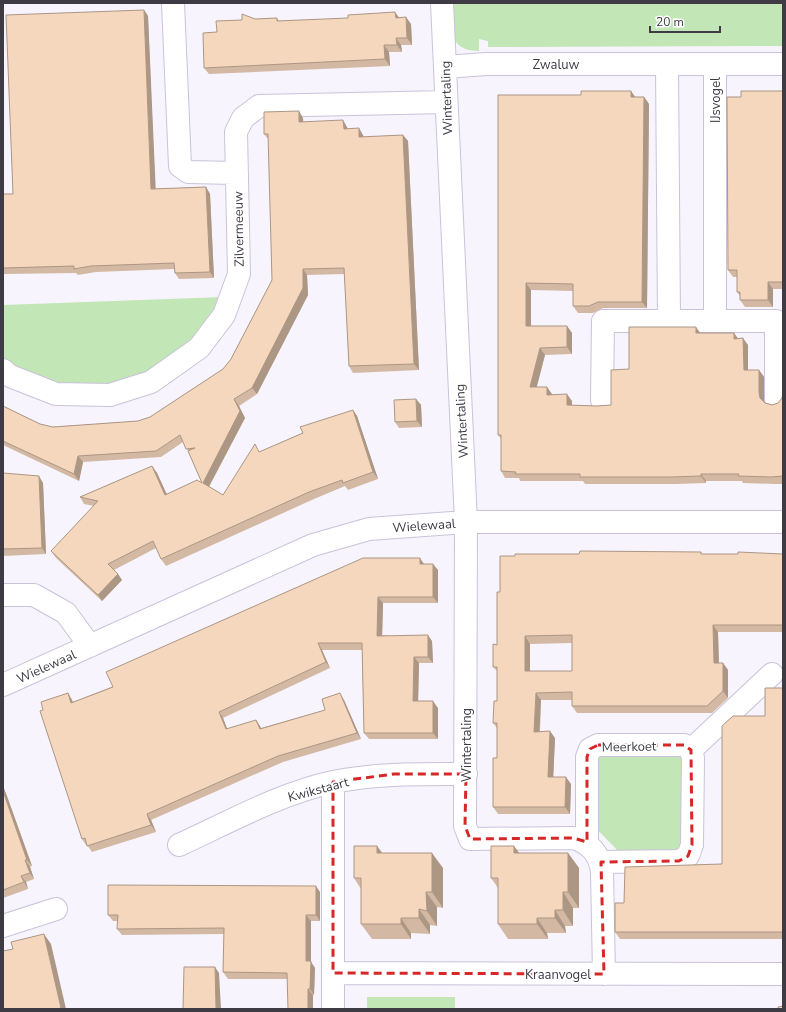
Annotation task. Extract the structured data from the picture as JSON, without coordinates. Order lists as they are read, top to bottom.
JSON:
{
  "streets": {
    "street": [
      "Zwaluw",
      "Wintertaling",
      "IJsvogel",
      "Zilvermeeuw",
      "Wielewaal",
      "Meerkoet",
      "Kwikstaart",
      "Kraanvogel"
    ]
  },
  "crossings": [
    ["Zwaluw", "Wintertaling"],
    ["Zwaluw", "IJsvogel"],
    ["Wintertaling", "Zilvermeeuw"],
    ["Wintertaling", "Wielewaal"],
    ["Wintertaling", "Meerkoet"],
    ["Wintertaling", "Kwikstaart"]
  ],
  "scale_bar": "20 m"
}
